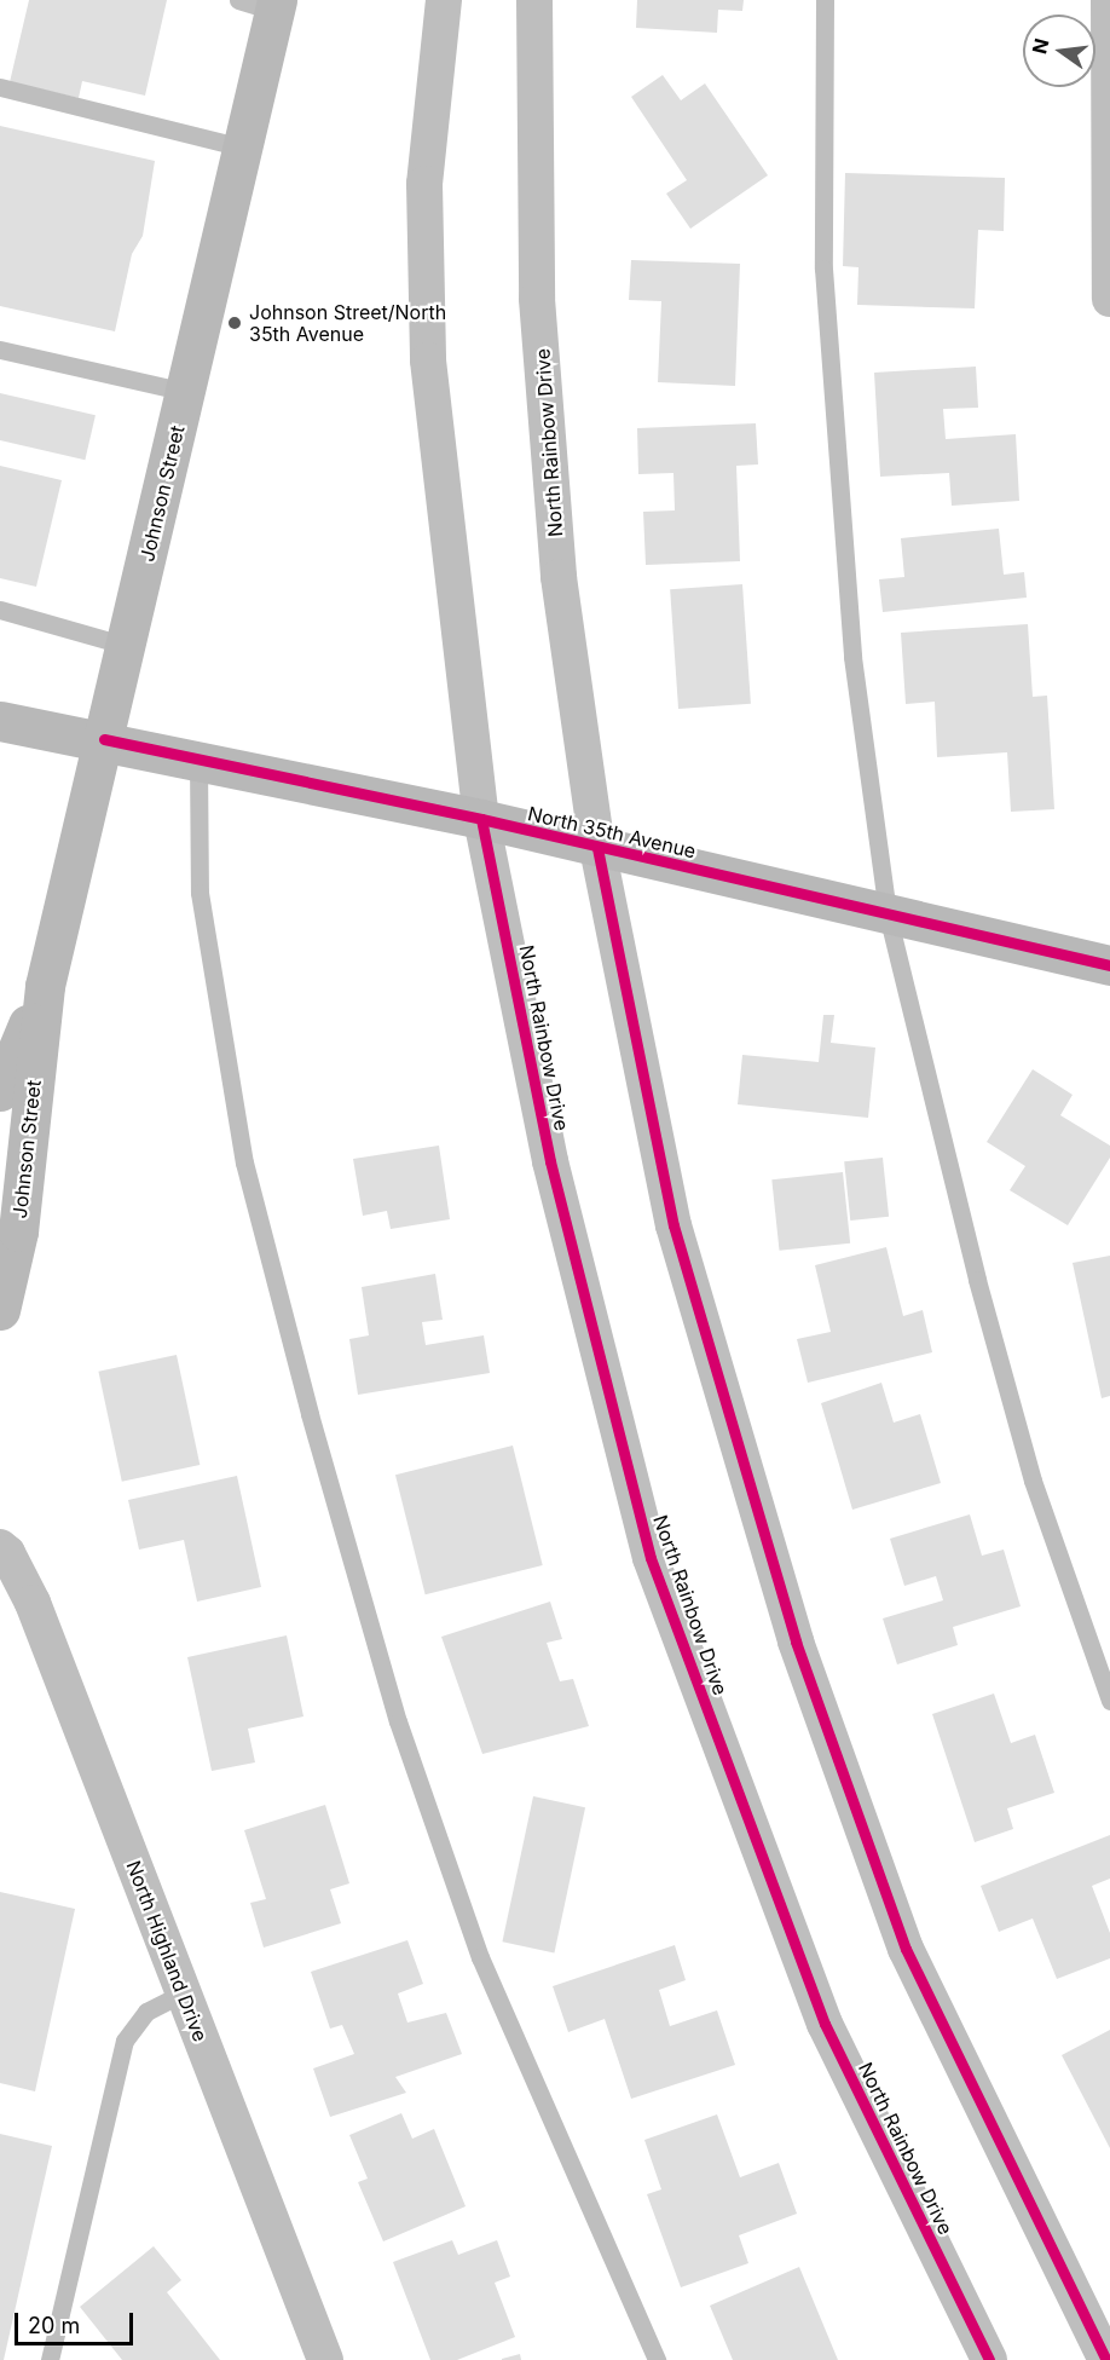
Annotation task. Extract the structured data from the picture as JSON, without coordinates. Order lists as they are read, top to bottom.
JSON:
{
  "streets": {
    "street": [
      "North Rainbow Drive",
      "Johnson Street",
      "North 35th Avenue",
      "North Highland Drive"
    ]
  },
  "crossings": [
    ["North Rainbow Drive", "North 35th Avenue"],
    ["Johnson Street", "North 35th Avenue"]
  ],
  "places": ["Johnson Street/North 35th Avenue"],
  "scale_bar": "20 m",
  "north": "left"
}
